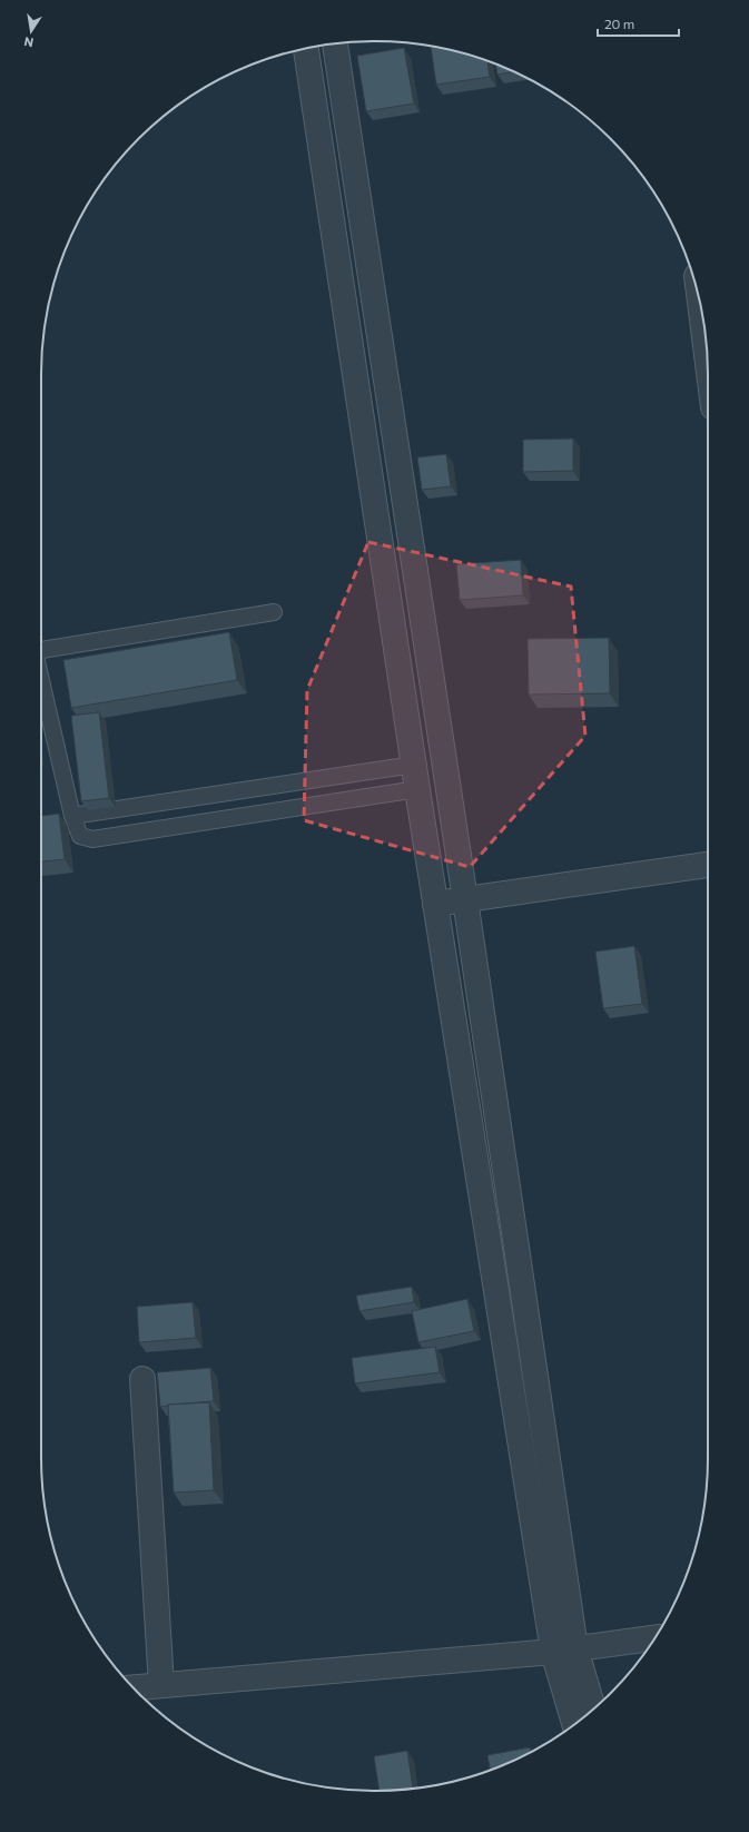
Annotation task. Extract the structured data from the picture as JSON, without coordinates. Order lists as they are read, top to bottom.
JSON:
{
  "scale_bar": "20 m",
  "north": "bottom"
}
